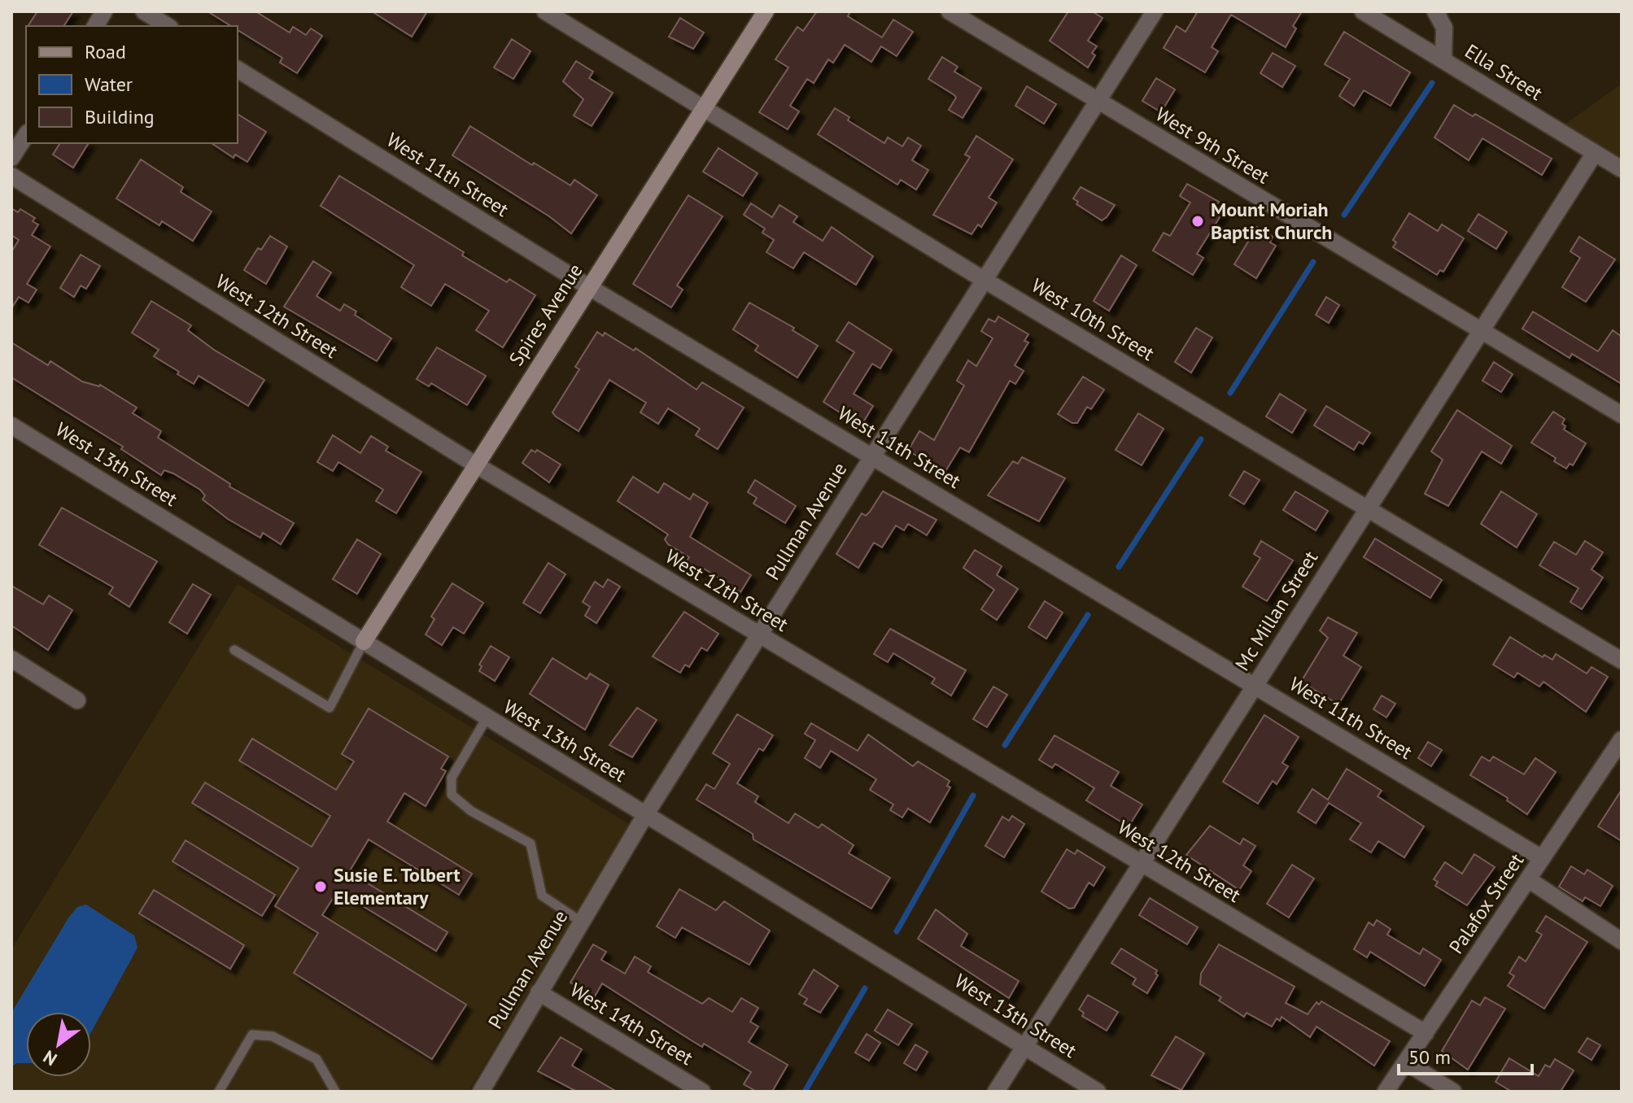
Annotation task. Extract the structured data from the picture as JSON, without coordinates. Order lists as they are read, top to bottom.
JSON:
{
  "streets": {
    "main road": ["Spires Avenue"],
    "street": [
      "Ella Street",
      "West 9th Street",
      "West 11th Street",
      "West 12th Street",
      "West 10th Street",
      "West 13th Street",
      "Pullman Avenue",
      "Mc Millan Street",
      "Palafox Street",
      "West 14th Street"
    ]
  },
  "crossings": [
    ["Ella Street", "Mc Millan Street"],
    ["West 9th Street", "Pullman Avenue"],
    ["West 9th Street", "Mc Millan Street"],
    ["West 11th Street", "Spires Avenue"],
    ["West 11th Street", "Pullman Avenue"],
    ["West 11th Street", "Mc Millan Street"],
    ["West 11th Street", "Palafox Street"],
    ["Spires Avenue", "West 12th Street"],
    ["Spires Avenue", "West 10th Street"],
    ["Spires Avenue", "West 13th Street"],
    ["West 12th Street", "Pullman Avenue"],
    ["West 12th Street", "Mc Millan Street"],
    ["West 12th Street", "Palafox Street"],
    ["West 10th Street", "Pullman Avenue"],
    ["West 10th Street", "Mc Millan Street"],
    ["West 13th Street", "Pullman Avenue"],
    ["West 13th Street", "Mc Millan Street"],
    ["Pullman Avenue", "West 14th Street"]
  ],
  "places": ["Mount Moriah Baptist Church", "Susie E. Tolbert Elementary"],
  "legend": ["Road", "Water", "Building"],
  "scale_bar": "50 m",
  "north": "bottom left"
}
